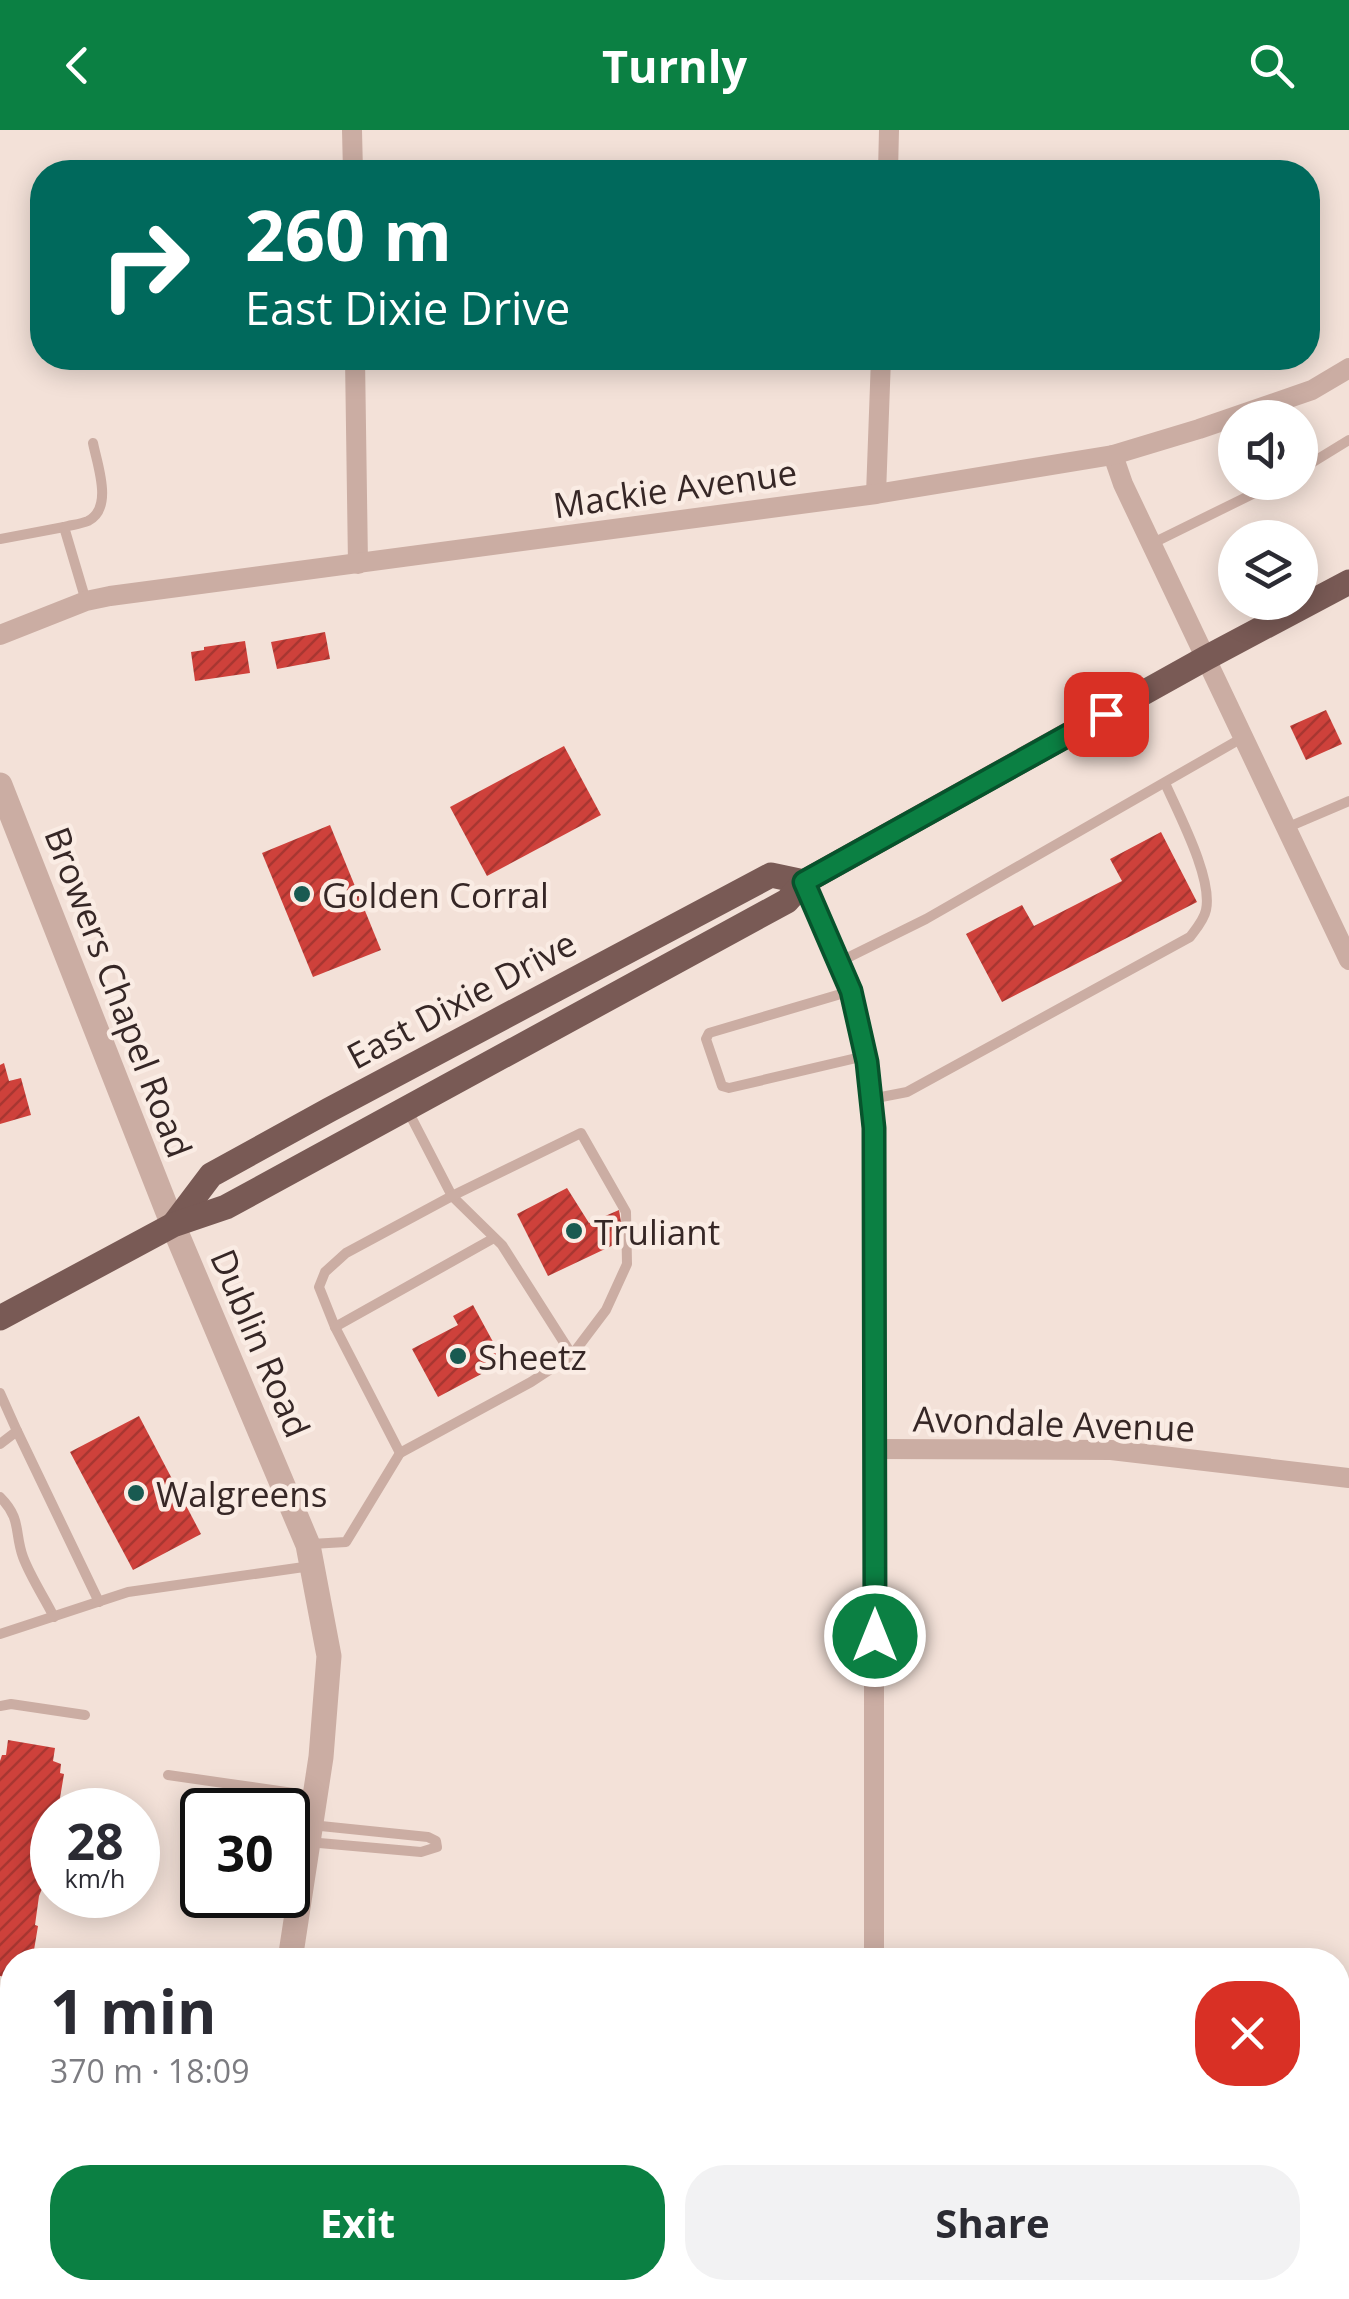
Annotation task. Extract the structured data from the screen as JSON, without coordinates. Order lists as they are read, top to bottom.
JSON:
{
  "streets": {
    "main road": ["East Dixie Drive"],
    "street": [
      "Mackie Avenue",
      "Browers Chapel Road",
      "Dublin Road",
      "Avondale Avenue"
    ]
  },
  "crossings": [
    ["Browers Chapel Road", "East Dixie Drive"],
    ["Browers Chapel Road", "Dublin Road"],
    ["East Dixie Drive", "Dublin Road"]
  ],
  "places": [
    "Golden Corral",
    "Truliant",
    "Sheetz",
    "Walgreens"
  ],
  "page": {
    "header": "Turnly",
    "turn": ["260 m", "East Dixie Drive"],
    "speed": "28 km/h",
    "limit": "30",
    "heading": ["1 min", "370 m · 18:09"],
    "buttons": ["Exit", "Share"]
  }
}
